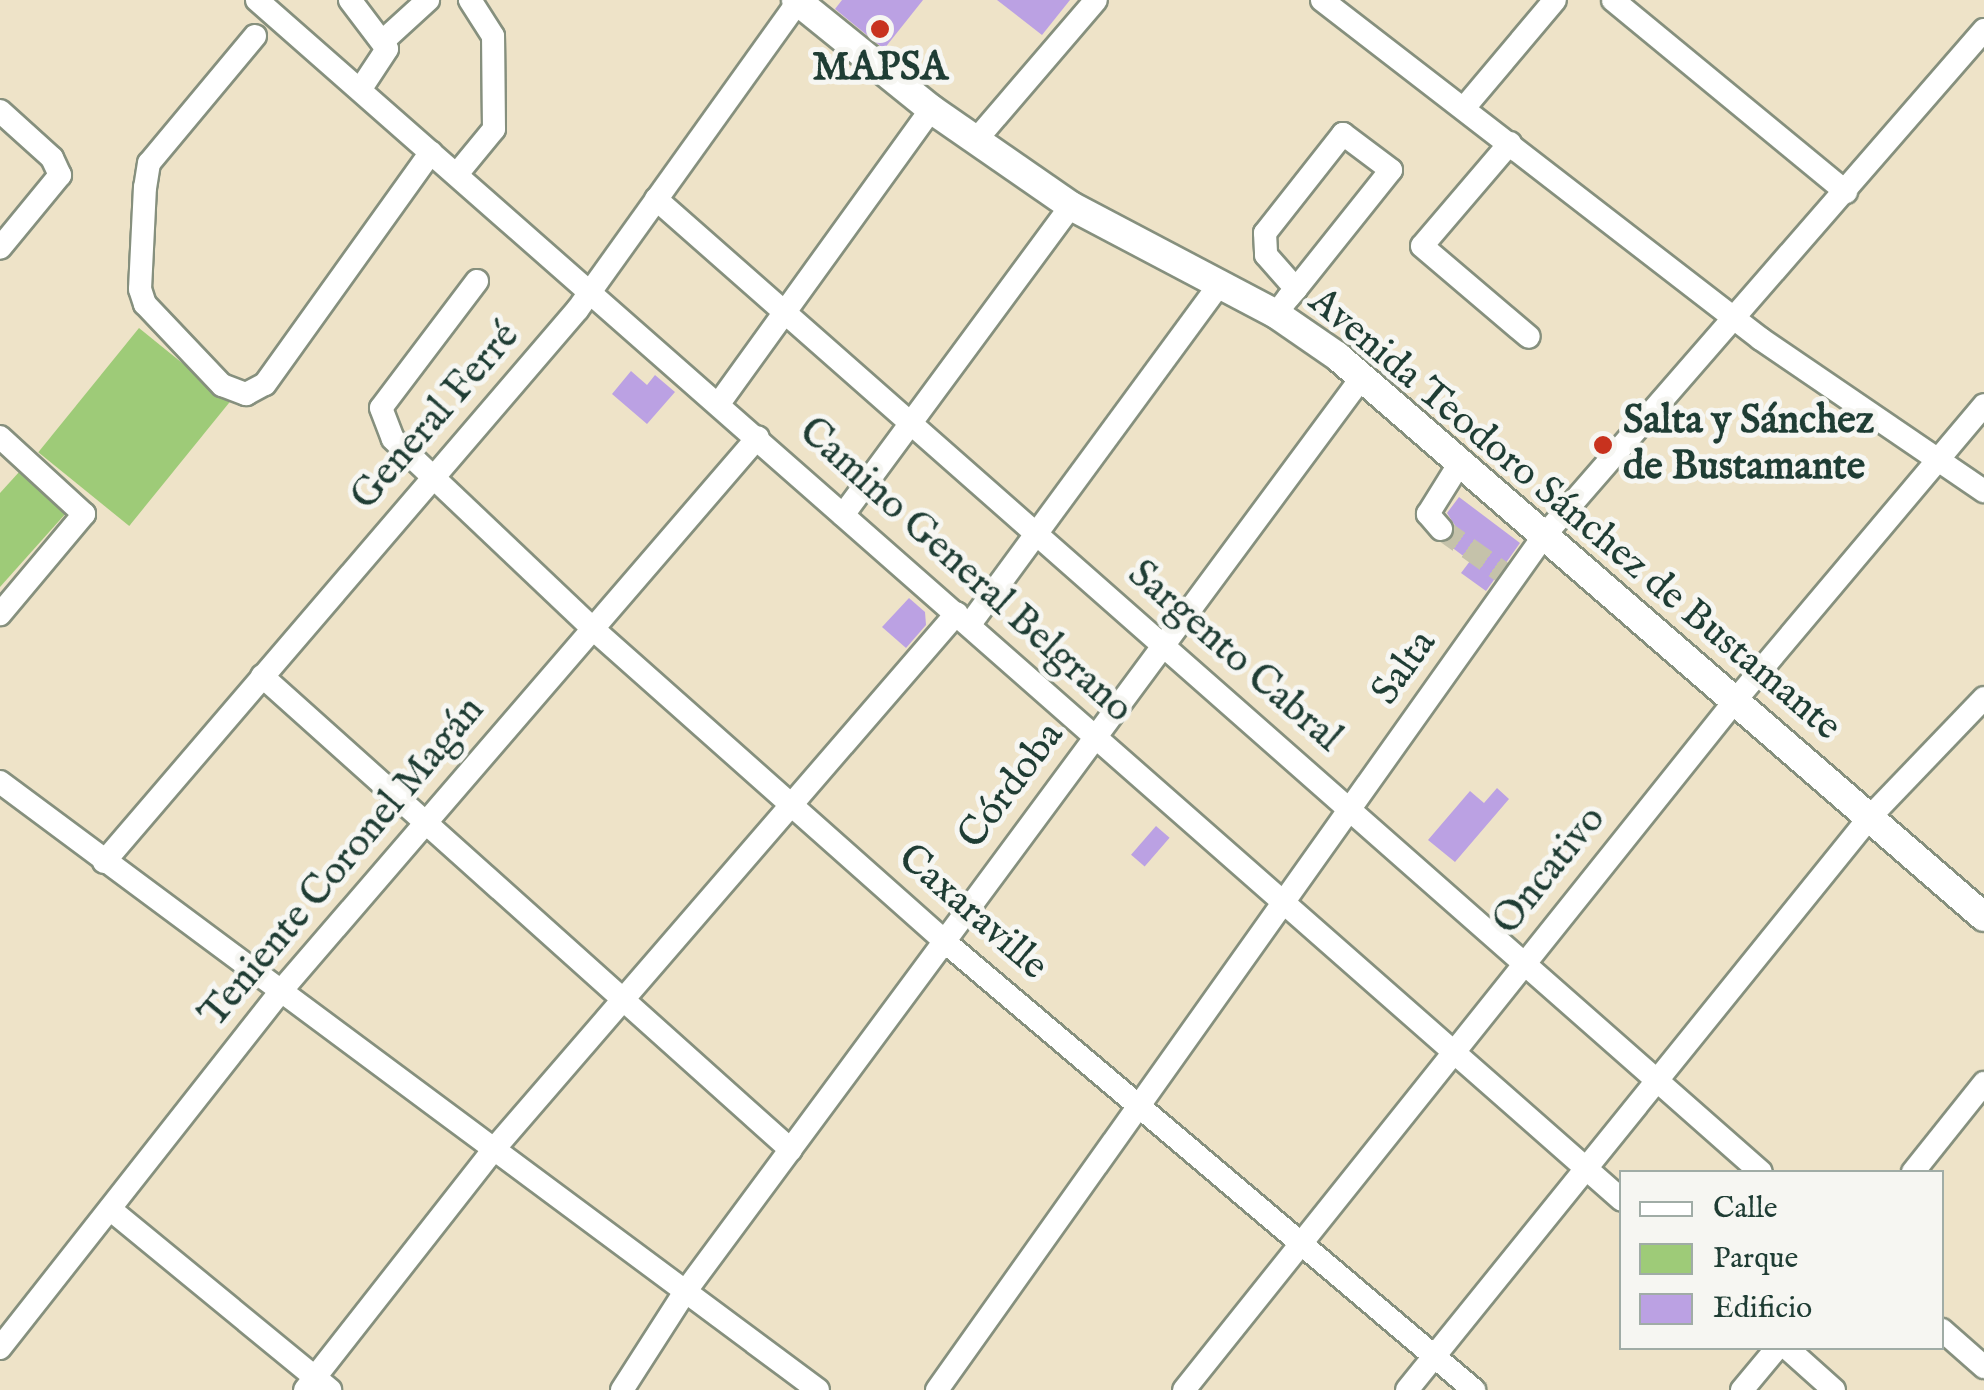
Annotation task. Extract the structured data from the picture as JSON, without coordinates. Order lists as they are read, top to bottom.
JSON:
{
  "streets": {
    "main road": ["Avenida Teodoro Sánchez de Bustamante"],
    "street": [
      "General Ferré",
      "Camino General Belgrano",
      "Sargento Cabral",
      "Salta",
      "Córdoba",
      "Teniente Coronel Magán",
      "Oncativo",
      "Caxaraville"
    ]
  },
  "crossings": [
    ["General Ferré", "Avenida Teodoro Sánchez de Bustamante"],
    ["General Ferré", "Camino General Belgrano"],
    ["General Ferré", "Sargento Cabral"],
    ["General Ferré", "Caxaraville"],
    ["Avenida Teodoro Sánchez de Bustamante", "Salta"],
    ["Avenida Teodoro Sánchez de Bustamante", "Córdoba"],
    ["Avenida Teodoro Sánchez de Bustamante", "Oncativo"],
    ["Camino General Belgrano", "Salta"],
    ["Camino General Belgrano", "Córdoba"],
    ["Camino General Belgrano", "Teniente Coronel Magán"],
    ["Camino General Belgrano", "Oncativo"],
    ["Sargento Cabral", "Salta"],
    ["Sargento Cabral", "Córdoba"],
    ["Sargento Cabral", "Oncativo"],
    ["Salta", "Caxaraville"],
    ["Córdoba", "Caxaraville"],
    ["Teniente Coronel Magán", "Caxaraville"],
    ["Oncativo", "Caxaraville"]
  ],
  "places": ["MAPSA", "Salta y Sánchez de Bustamante"],
  "legend": ["Calle", "Parque", "Edificio"]
}
